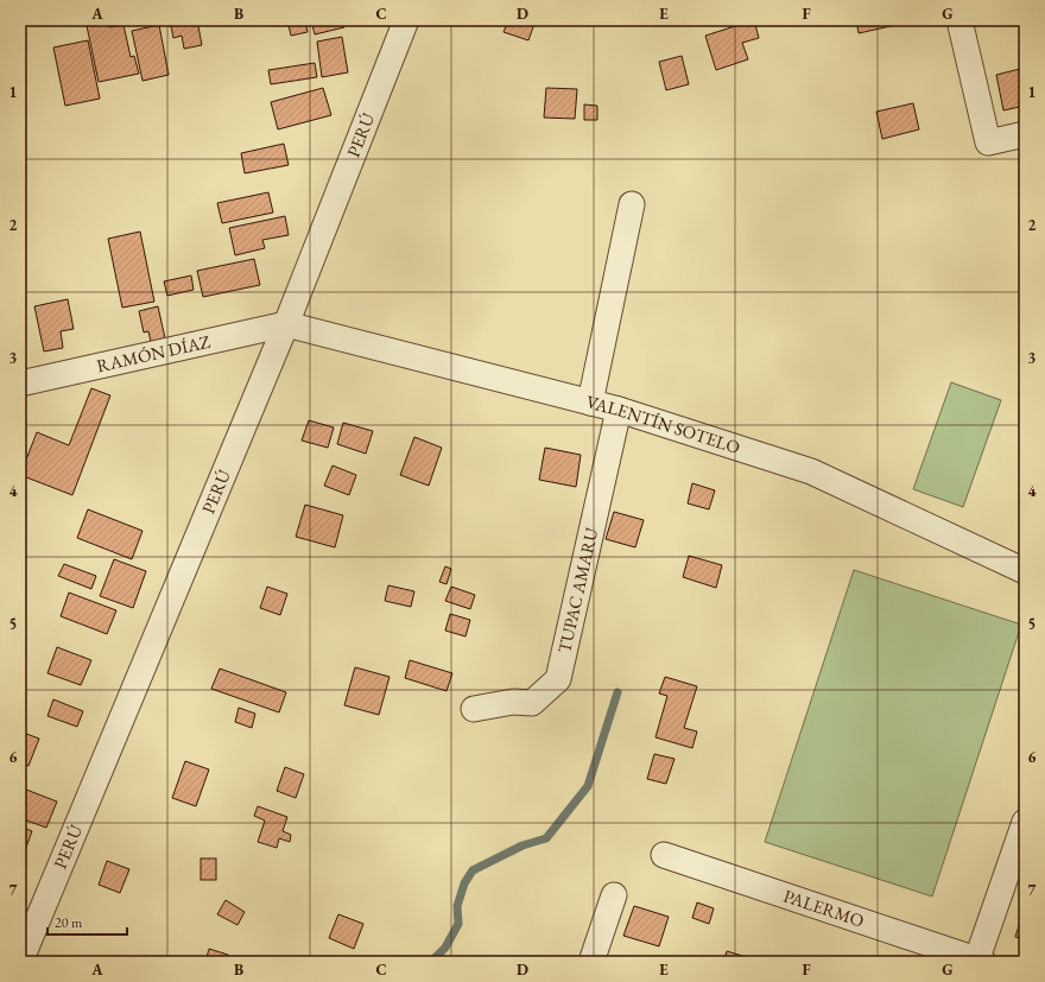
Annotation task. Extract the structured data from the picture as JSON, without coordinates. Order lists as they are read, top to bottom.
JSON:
{
  "streets": {
    "street": [
      "PERÚ",
      "RAMÓN DÍAZ",
      "VALENTÍN SOTELO",
      "TUPAC AMARU",
      "PALERMO"
    ]
  },
  "crossings": [
    ["PERÚ", "RAMÓN DÍAZ"],
    ["PERÚ", "VALENTÍN SOTELO"],
    ["RAMÓN DÍAZ", "VALENTÍN SOTELO"],
    ["VALENTÍN SOTELO", "TUPAC AMARU"]
  ],
  "scale_bar": "20 m",
  "grid": {
    "columns": [
      "A",
      "B",
      "C",
      "D",
      "E",
      "F",
      "G"
    ],
    "rows": [
      "1",
      "2",
      "3",
      "4",
      "5",
      "6",
      "7"
    ]
  }
}
